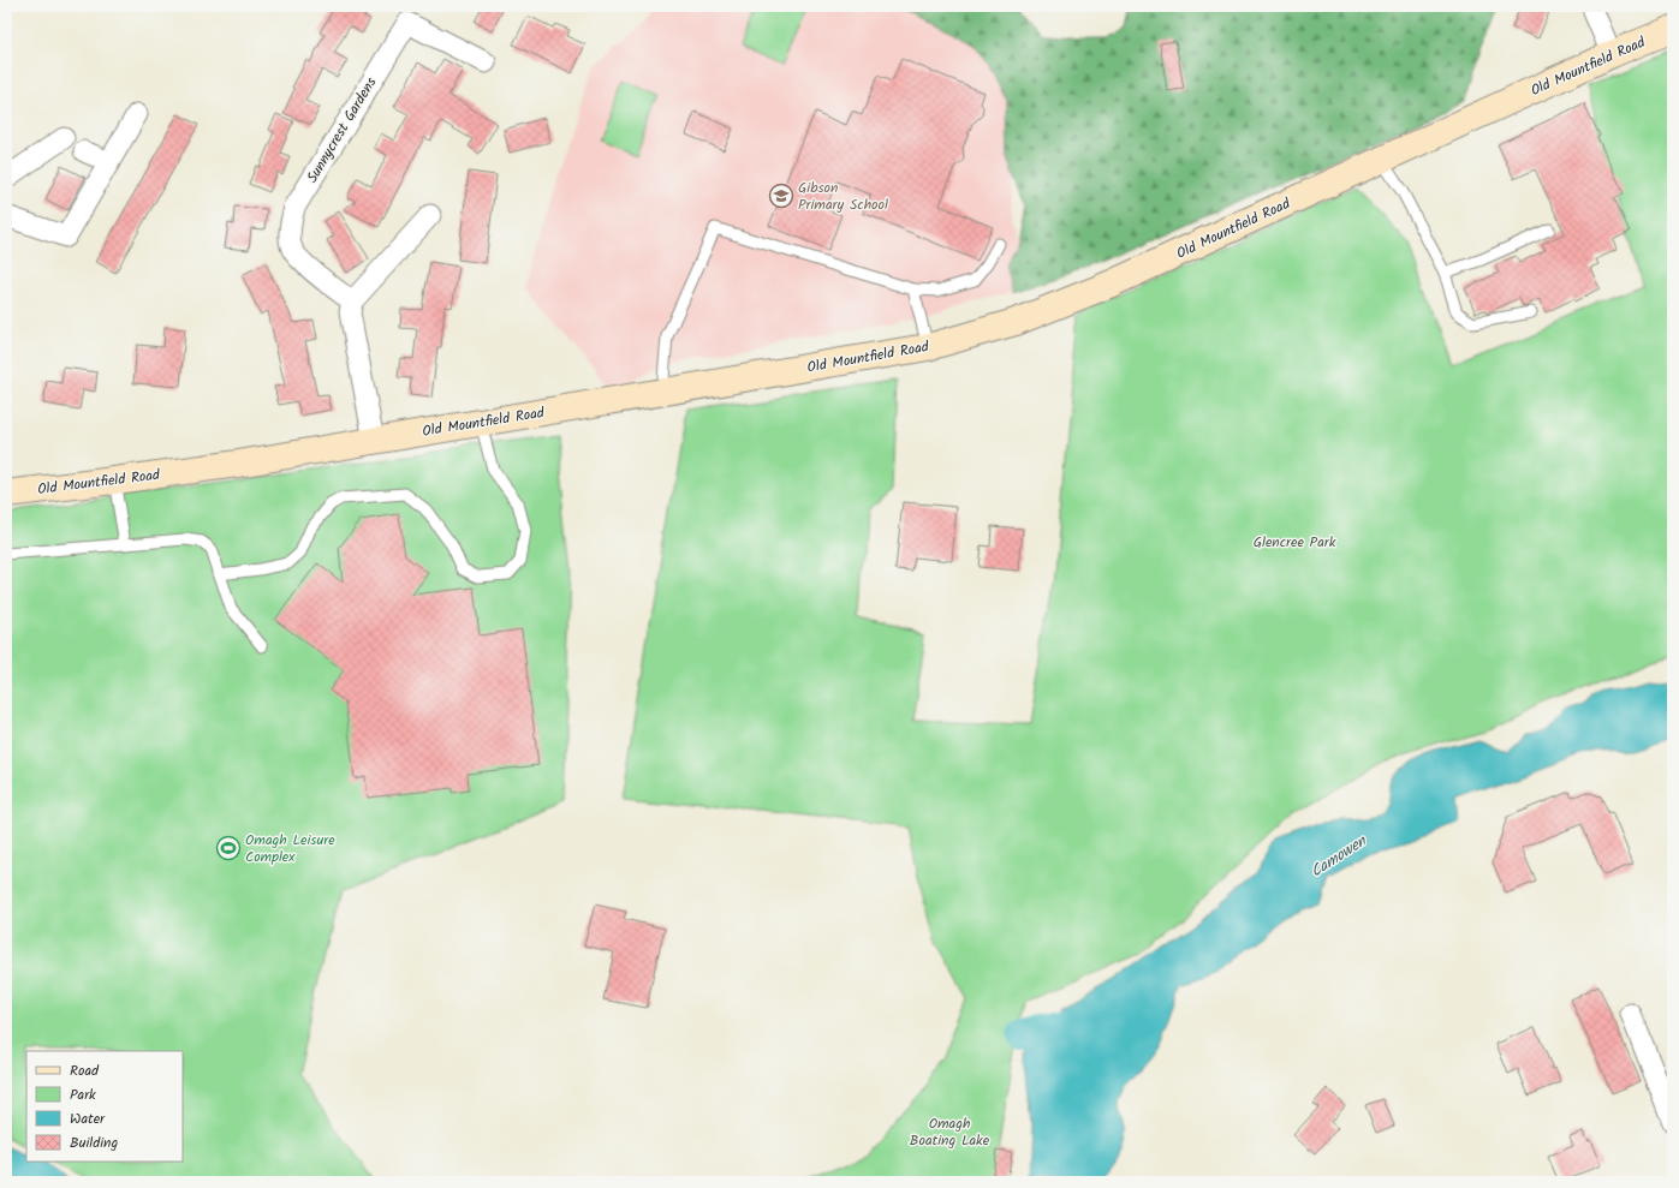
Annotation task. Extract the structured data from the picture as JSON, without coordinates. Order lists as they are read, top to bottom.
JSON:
{
  "streets": {
    "street": ["Old Mountfield Road", "Sunnycrest Gardens"]
  },
  "water": ["Camowen"],
  "parks": ["Glencree Park", "Omagh Boating Lake"],
  "places": {
    "school or university": ["Gibson Primary School"],
    "sports": ["Omagh Leisure Complex"]
  },
  "legend": [
    "Road",
    "Park",
    "Water",
    "Building"
  ]
}
